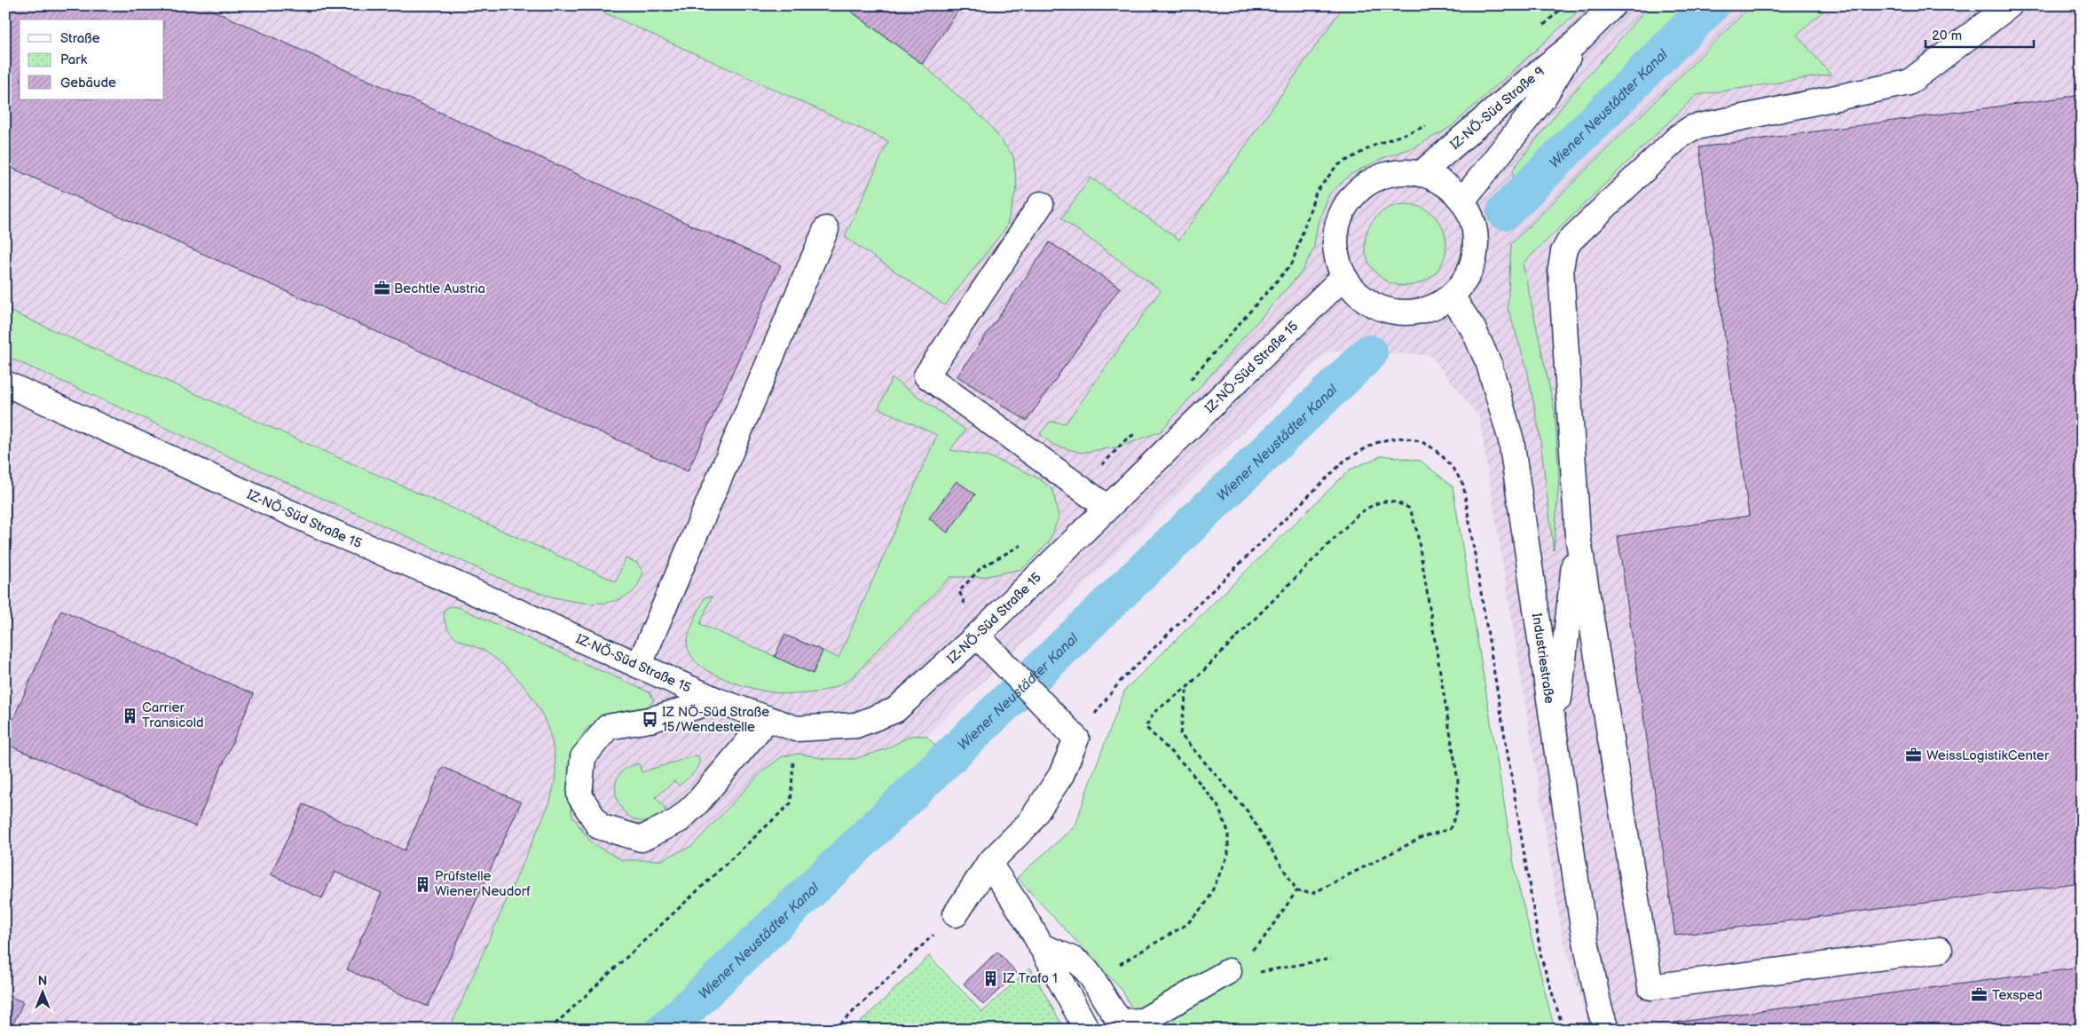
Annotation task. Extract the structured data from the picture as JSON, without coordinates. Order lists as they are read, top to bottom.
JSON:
{
  "streets": {
    "street": ["IZ-NÖ-Süd Straße 9", "IZ-NÖ-Süd Straße 15", "Industriestraße"]
  },
  "crossings": [
    ["IZ-NÖ-Süd Straße 9", "IZ-NÖ-Süd Straße 15"],
    ["IZ-NÖ-Süd Straße 9", "Industriestraße"],
    ["IZ-NÖ-Süd Straße 15", "Industriestraße"]
  ],
  "water": ["Wiener Neustädter Kanal"],
  "places": {
    "office": ["Bechtle Austria", "WeissLogistikCenter", "Texsped"],
    "building": ["Carrier Transicold", "Prüfstelle Wiener Neudorf", "IZ Trafo 1"],
    "bus stop": ["IZ NÖ-Süd Straße 15/Wendestelle"]
  },
  "legend": ["Straße", "Park", "Gebäude"],
  "scale_bar": "20 m",
  "north": "top"
}
